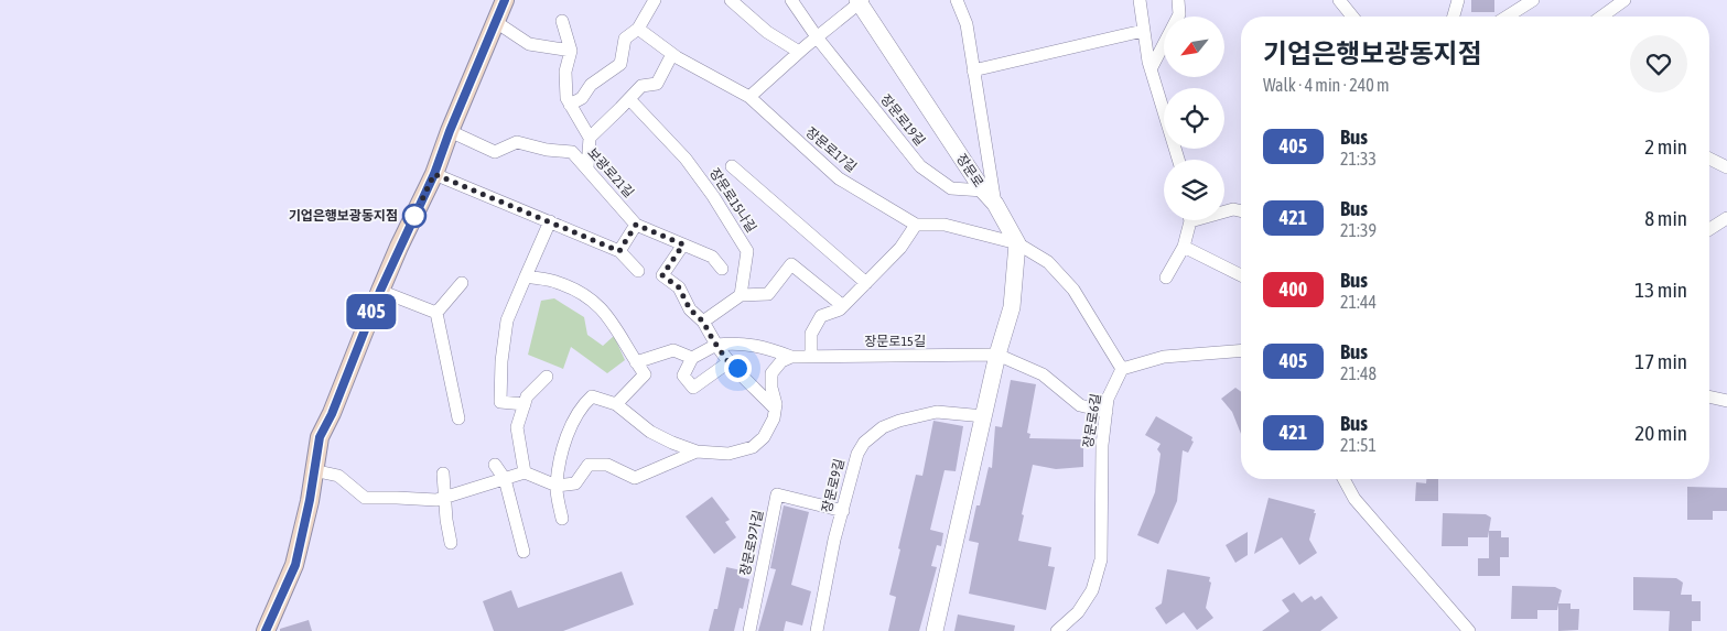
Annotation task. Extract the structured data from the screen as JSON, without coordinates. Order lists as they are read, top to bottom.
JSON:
{
  "streets": {
    "street": [
      "장문로19길",
      "장문로17길",
      "장문로",
      "보광로21길",
      "장문로15나길",
      "장문로15길",
      "장문로6길",
      "장문로9길",
      "장문로9가길"
    ]
  },
  "crossings": [
    ["장문로19길", "장문로"],
    ["장문로9길", "장문로9가길"]
  ],
  "places": ["기업은행보광동지점"],
  "lines": ["bus line 405"],
  "north": "bottom left",
  "page": {
    "on_map": "405",
    "heading": ["기업은행보광동지점", "Walk · 4 min · 240 m"],
    "list": [
      {
        "mark": "405",
        "name": "Bus",
        "note": "21:33",
        "value": "2 min"
      },
      {
        "mark": "421",
        "name": "Bus",
        "note": "21:39",
        "value": "8 min"
      },
      {
        "mark": "400",
        "name": "Bus",
        "note": "21:44",
        "value": "13 min"
      },
      {
        "mark": "405",
        "name": "Bus",
        "note": "21:48",
        "value": "17 min"
      },
      {
        "mark": "421",
        "name": "Bus",
        "note": "21:51",
        "value": "20 min"
      }
    ]
  }
}
